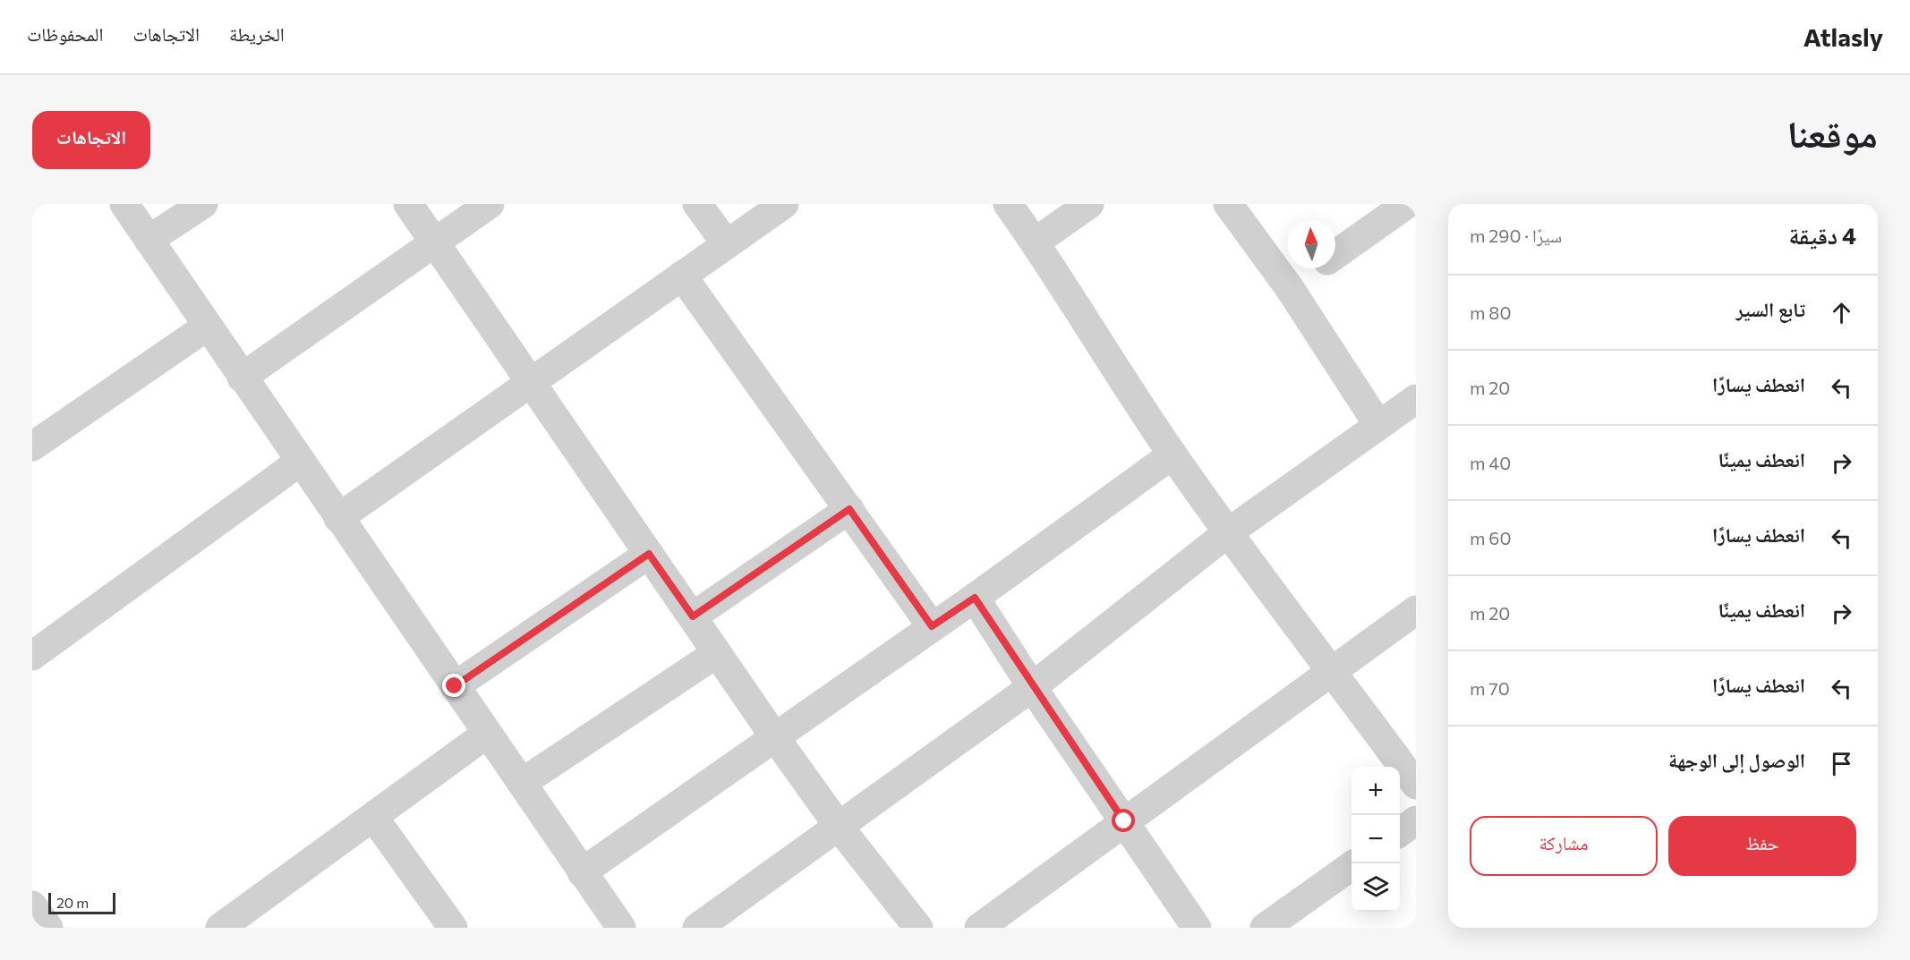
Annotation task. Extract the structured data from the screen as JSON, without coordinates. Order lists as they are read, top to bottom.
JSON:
{
  "scale_bar": "20 m",
  "north": "top",
  "page": {
    "header": "Atlasly",
    "nav": ["الخريطة", "الاتجاهات", "المحفوظات"],
    "title": "موقعنا",
    "buttons": [
      "الاتجاهات",
      ["حفظ", "مشاركة"]
    ],
    "heading": ["4 دقيقة", "سيرًا · 290 m"],
    "list": [
      ["تابع السير", "80 m"],
      ["انعطف يسارًا", "20 m"],
      ["انعطف يمينًا", "40 m"],
      ["انعطف يسارًا", "60 m"],
      ["انعطف يمينًا", "20 m"],
      ["انعطف يسارًا", "70 m"],
      "الوصول إلى الوجهة"
    ],
    "map_buttons": ["+", "−"],
    "scale": "20 m"
  }
}
